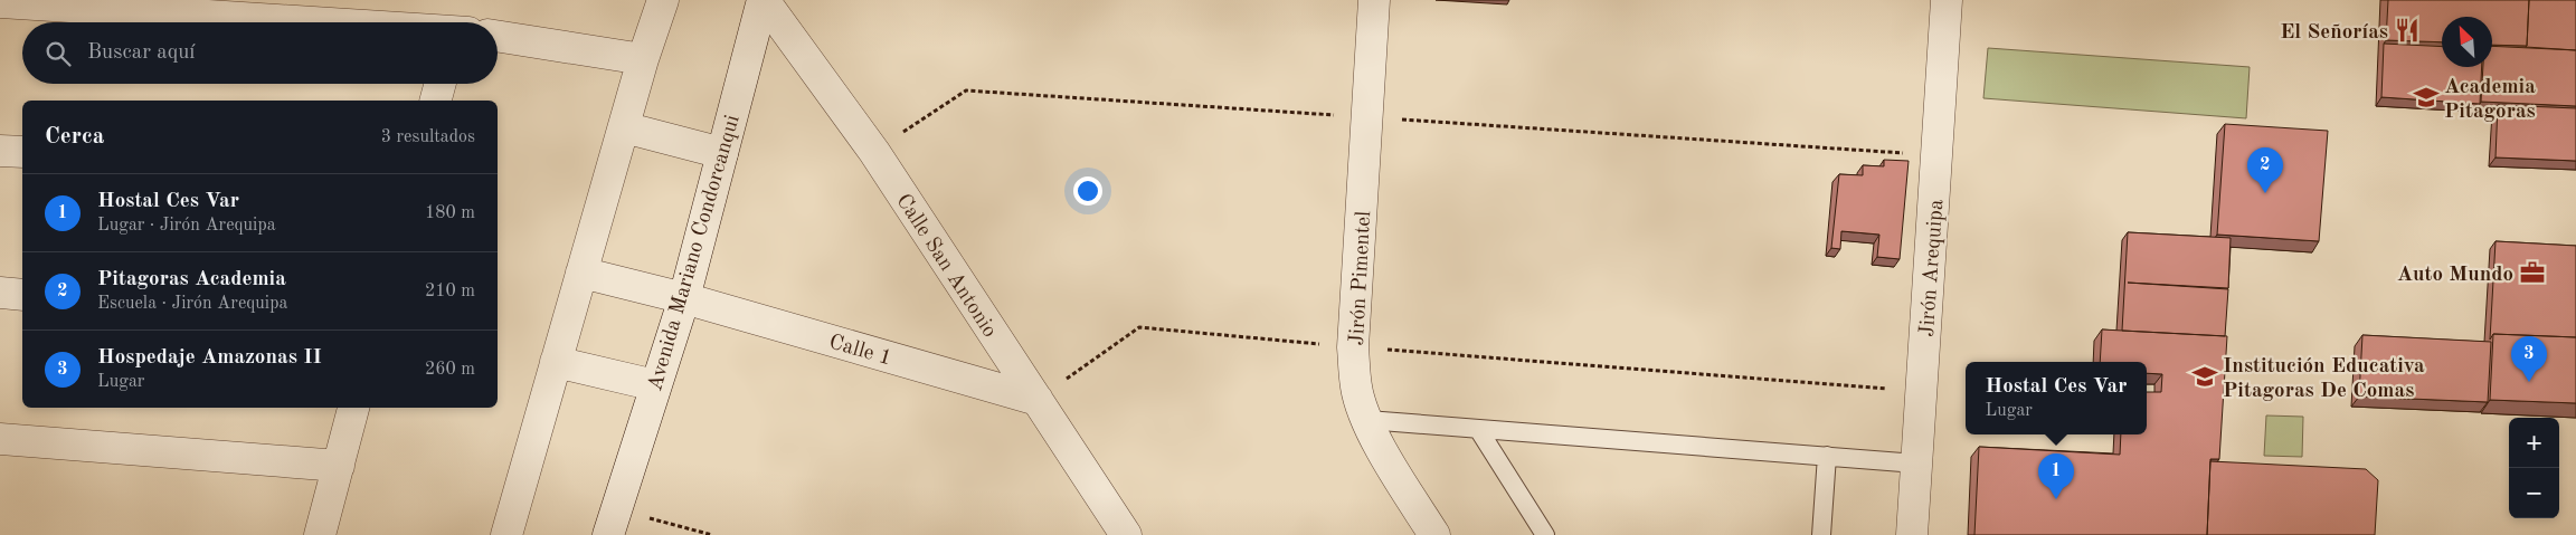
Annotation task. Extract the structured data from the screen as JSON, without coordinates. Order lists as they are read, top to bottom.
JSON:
{
  "streets": {
    "street": [
      "Avenida Mariano Condorcanqui",
      "Calle San Antonio",
      "Jirón Arequipa",
      "Jirón Pimentel",
      "Calle 1"
    ]
  },
  "crossings": [
    ["Avenida Mariano Condorcanqui", "Calle San Antonio"],
    ["Avenida Mariano Condorcanqui", "Calle 1"],
    ["Calle San Antonio", "Calle 1"]
  ],
  "places": {
    "restaurant": ["El Señorías"],
    "school or university": ["Academia Pitagoras", "Institución Educativa Pitagoras De Comas"],
    "office": ["Auto Mundo"]
  },
  "north": "top left",
  "page": {
    "search": "Buscar aquí",
    "heading": ["Cerca", "3 resultados"],
    "pins": ["2", "3", "1"],
    "list": [
      {
        "mark": "1",
        "name": "Hostal Ces Var",
        "note": "Lugar · Jirón Arequipa",
        "value": "180 m"
      },
      {
        "mark": "2",
        "name": "Pitagoras Academia",
        "note": "Escuela · Jirón Arequipa",
        "value": "210 m"
      },
      {
        "mark": "3",
        "name": "Hospedaje Amazonas II",
        "note": "Lugar",
        "value": "260 m"
      }
    ],
    "popup": ["Hostal Ces Var", "Lugar"],
    "map_buttons": ["+", "−"]
  }
}
